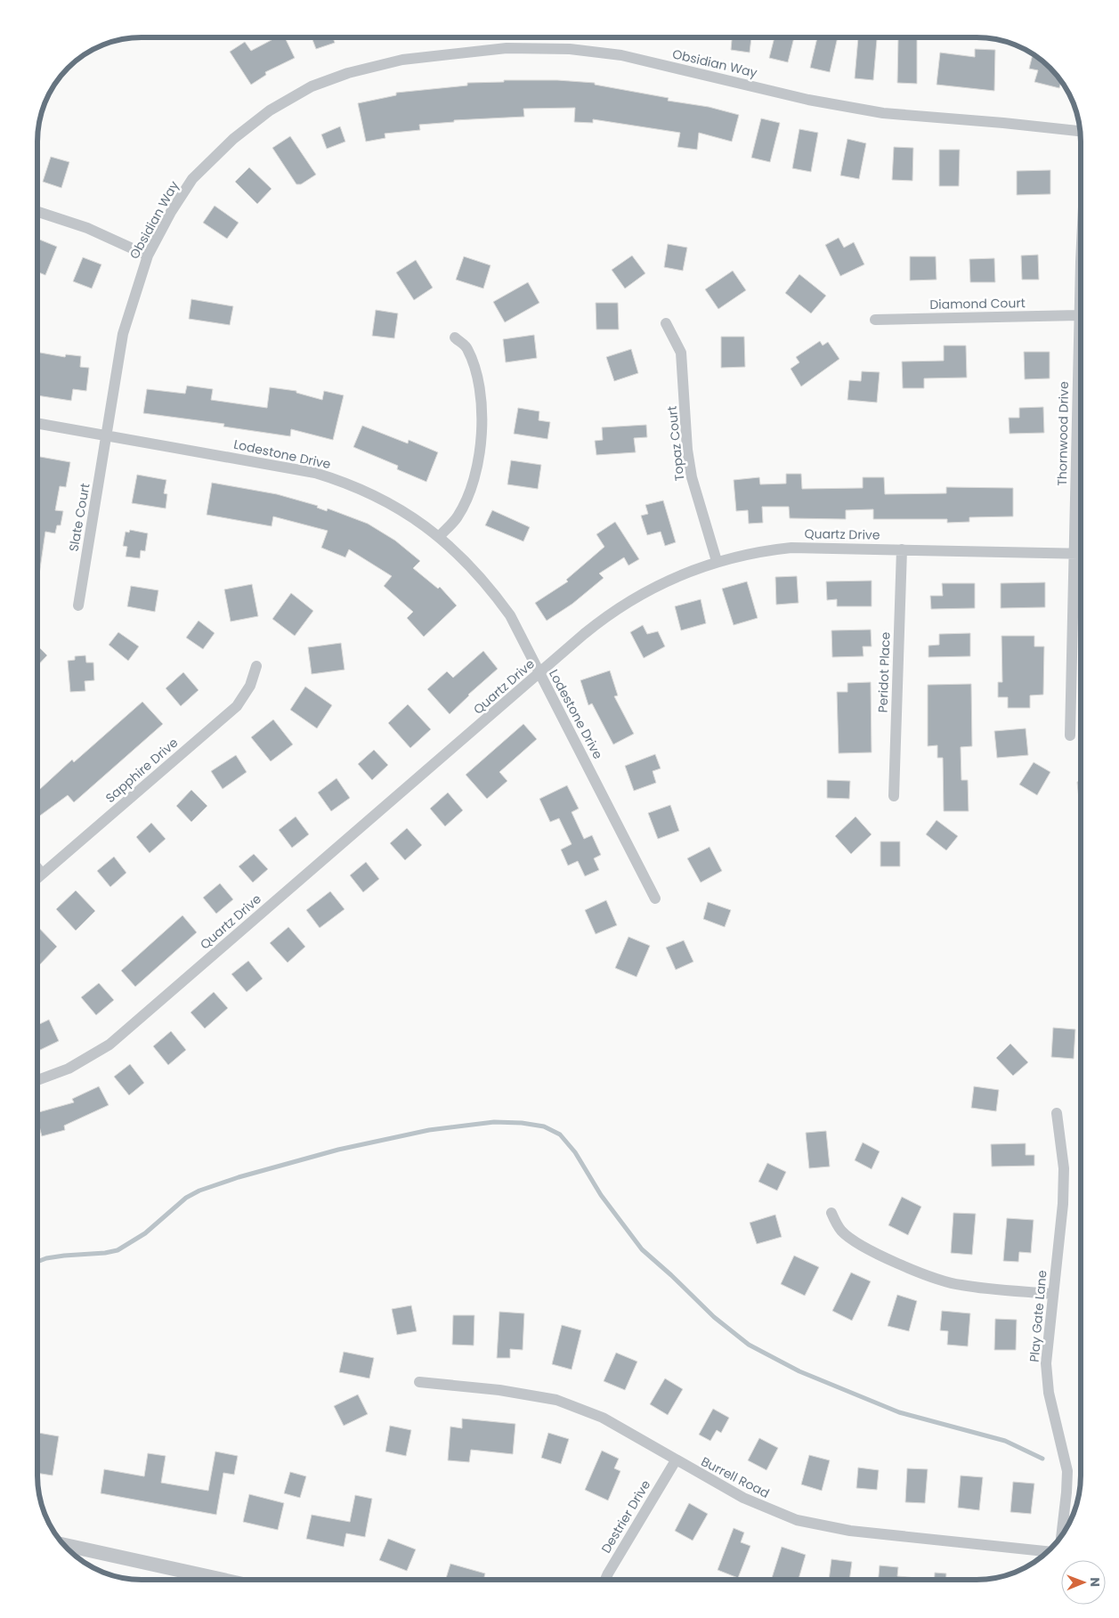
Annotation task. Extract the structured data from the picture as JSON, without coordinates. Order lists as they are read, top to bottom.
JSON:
{
  "streets": {
    "street": [
      "Obsidian Way",
      "Diamond Court",
      "Thornwood Drive",
      "Topaz Court",
      "Lodestone Drive",
      "Slate Court",
      "Quartz Drive",
      "Peridot Place",
      "Sapphire Drive",
      "Play Gate Lane",
      "Burrell Road",
      "Destrier Drive"
    ]
  },
  "crossings": [
    ["Obsidian Way", "Lodestone Drive"],
    ["Obsidian Way", "Slate Court"],
    ["Diamond Court", "Thornwood Drive"],
    ["Thornwood Drive", "Quartz Drive"],
    ["Topaz Court", "Quartz Drive"],
    ["Lodestone Drive", "Slate Court"],
    ["Lodestone Drive", "Quartz Drive"],
    ["Quartz Drive", "Peridot Place"],
    ["Burrell Road", "Destrier Drive"]
  ],
  "north": "right"
}
